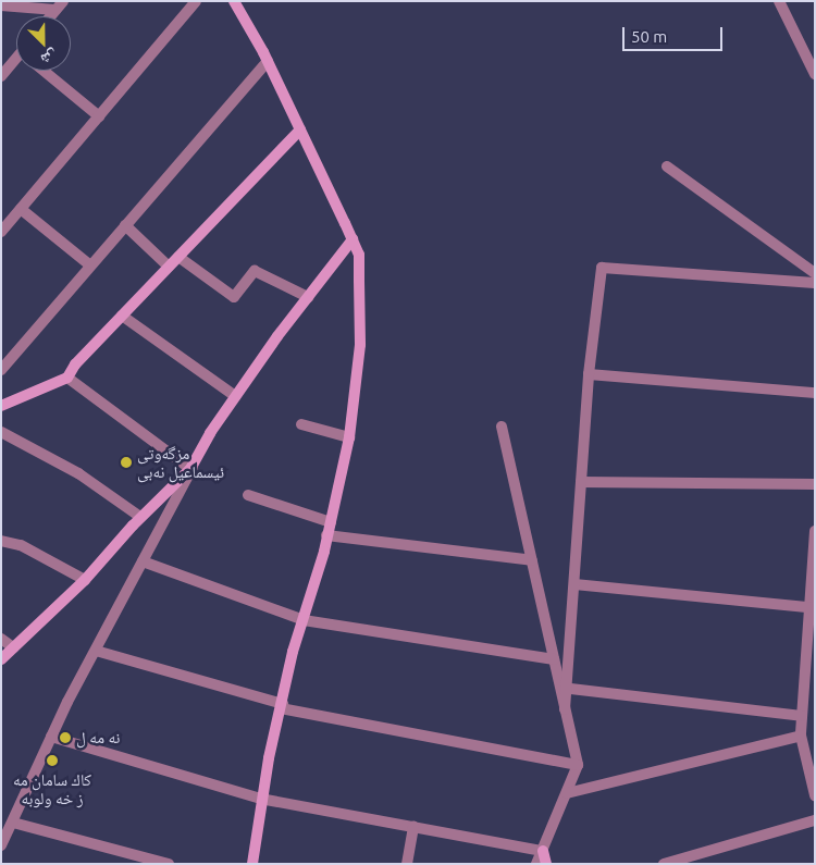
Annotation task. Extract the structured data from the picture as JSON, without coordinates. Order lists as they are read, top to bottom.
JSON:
{
  "places": ["مزگەوتی ئیسماعیل نەبی", "نه مه ل", "كاك سامان مه ز خه ولوبه"],
  "scale_bar": "50 m",
  "north": "bottom right"
}
